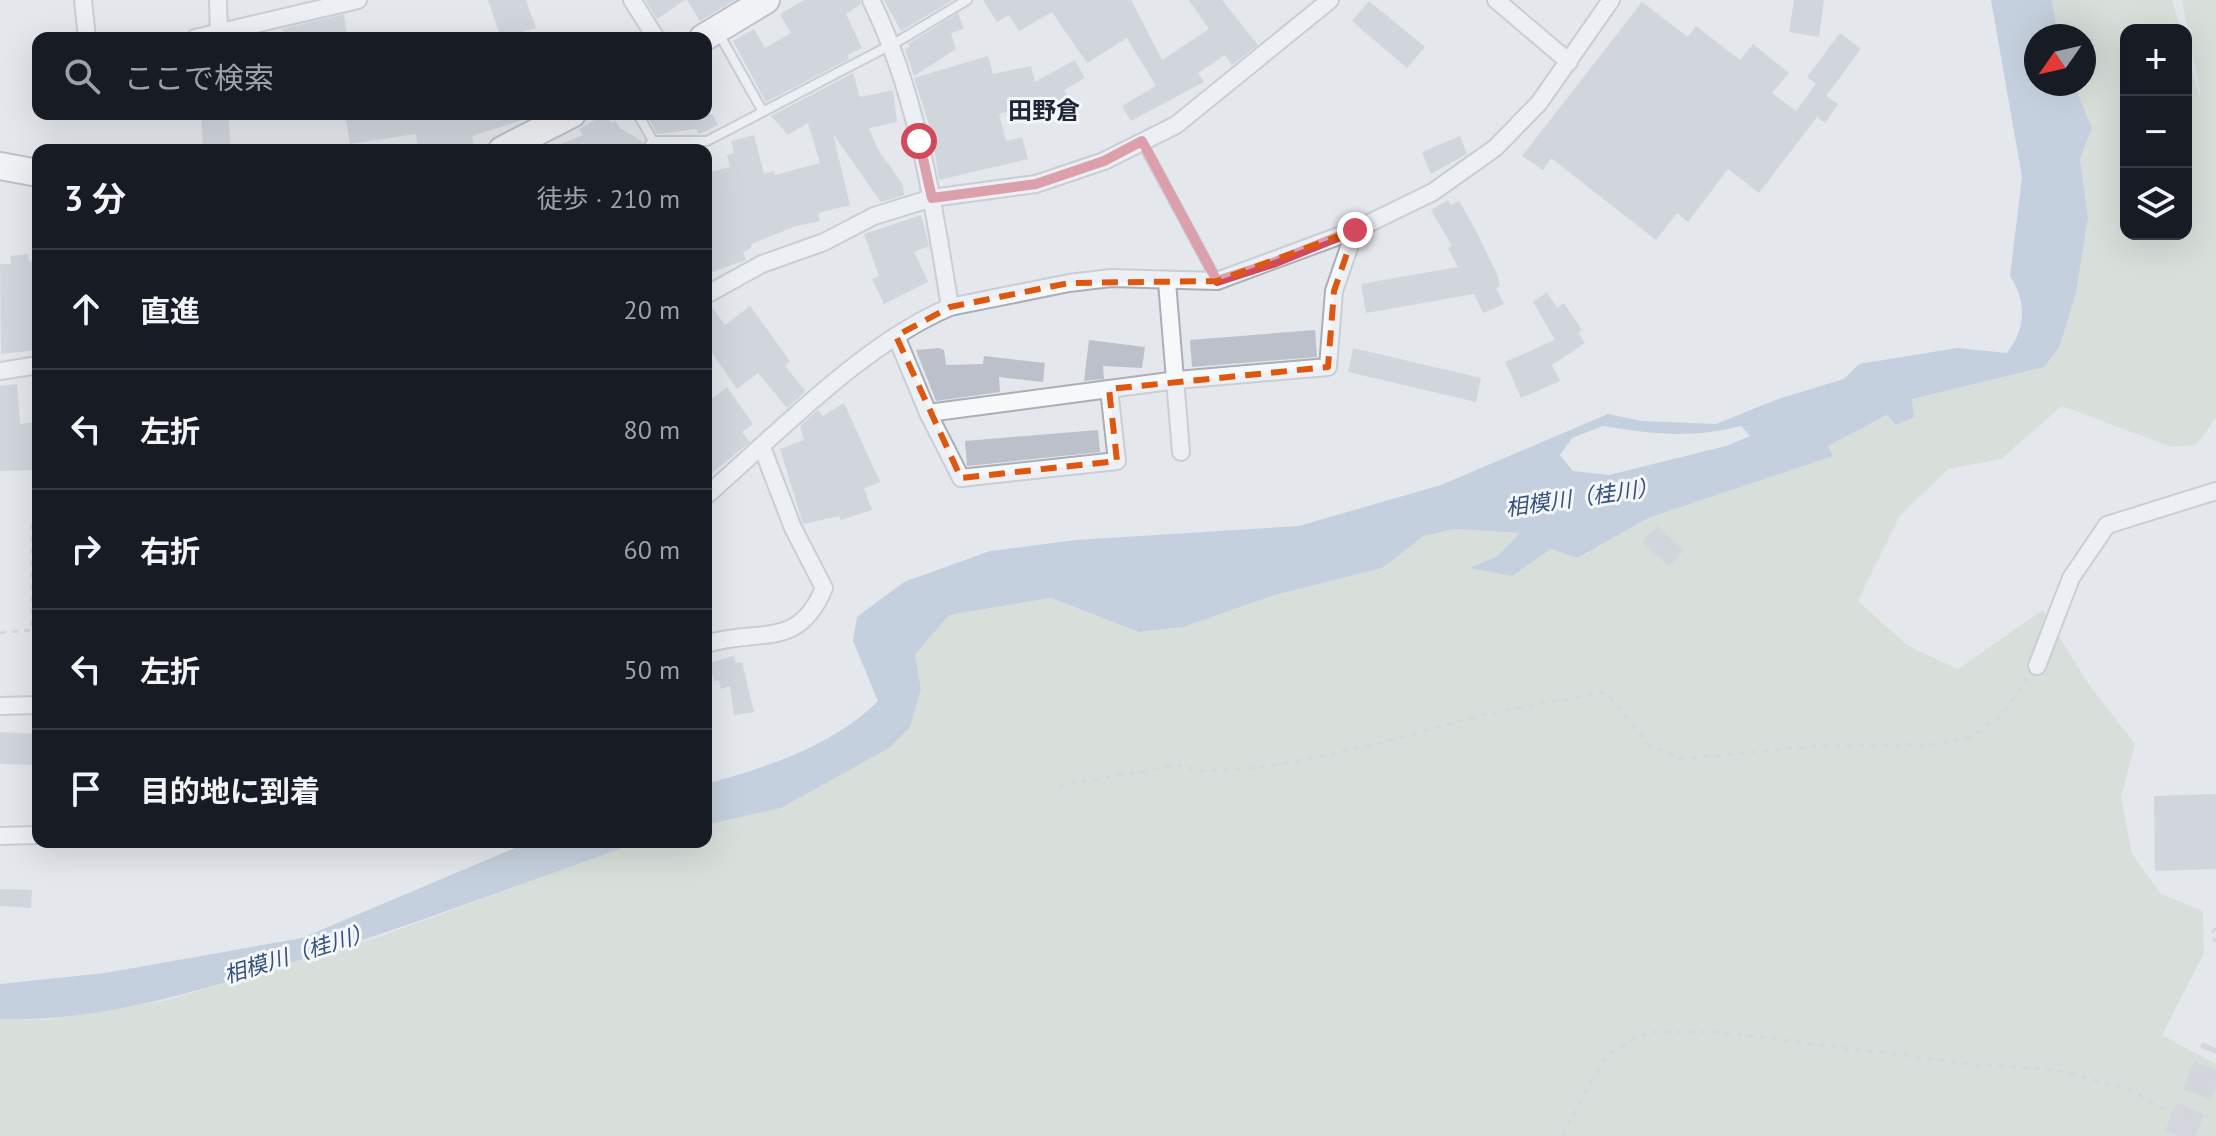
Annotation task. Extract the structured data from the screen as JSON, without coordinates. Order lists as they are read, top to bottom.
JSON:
{
  "districts": ["田野倉"],
  "water": ["相模川（桂川）"],
  "north": "bottom left",
  "page": {
    "map_buttons": ["+", "−"],
    "search": "ここで検索",
    "heading": ["3 分", "徒歩 · 210 m"],
    "list": [
      ["直進", "20 m"],
      ["左折", "80 m"],
      ["右折", "60 m"],
      ["左折", "50 m"],
      "目的地に到着"
    ]
  }
}
